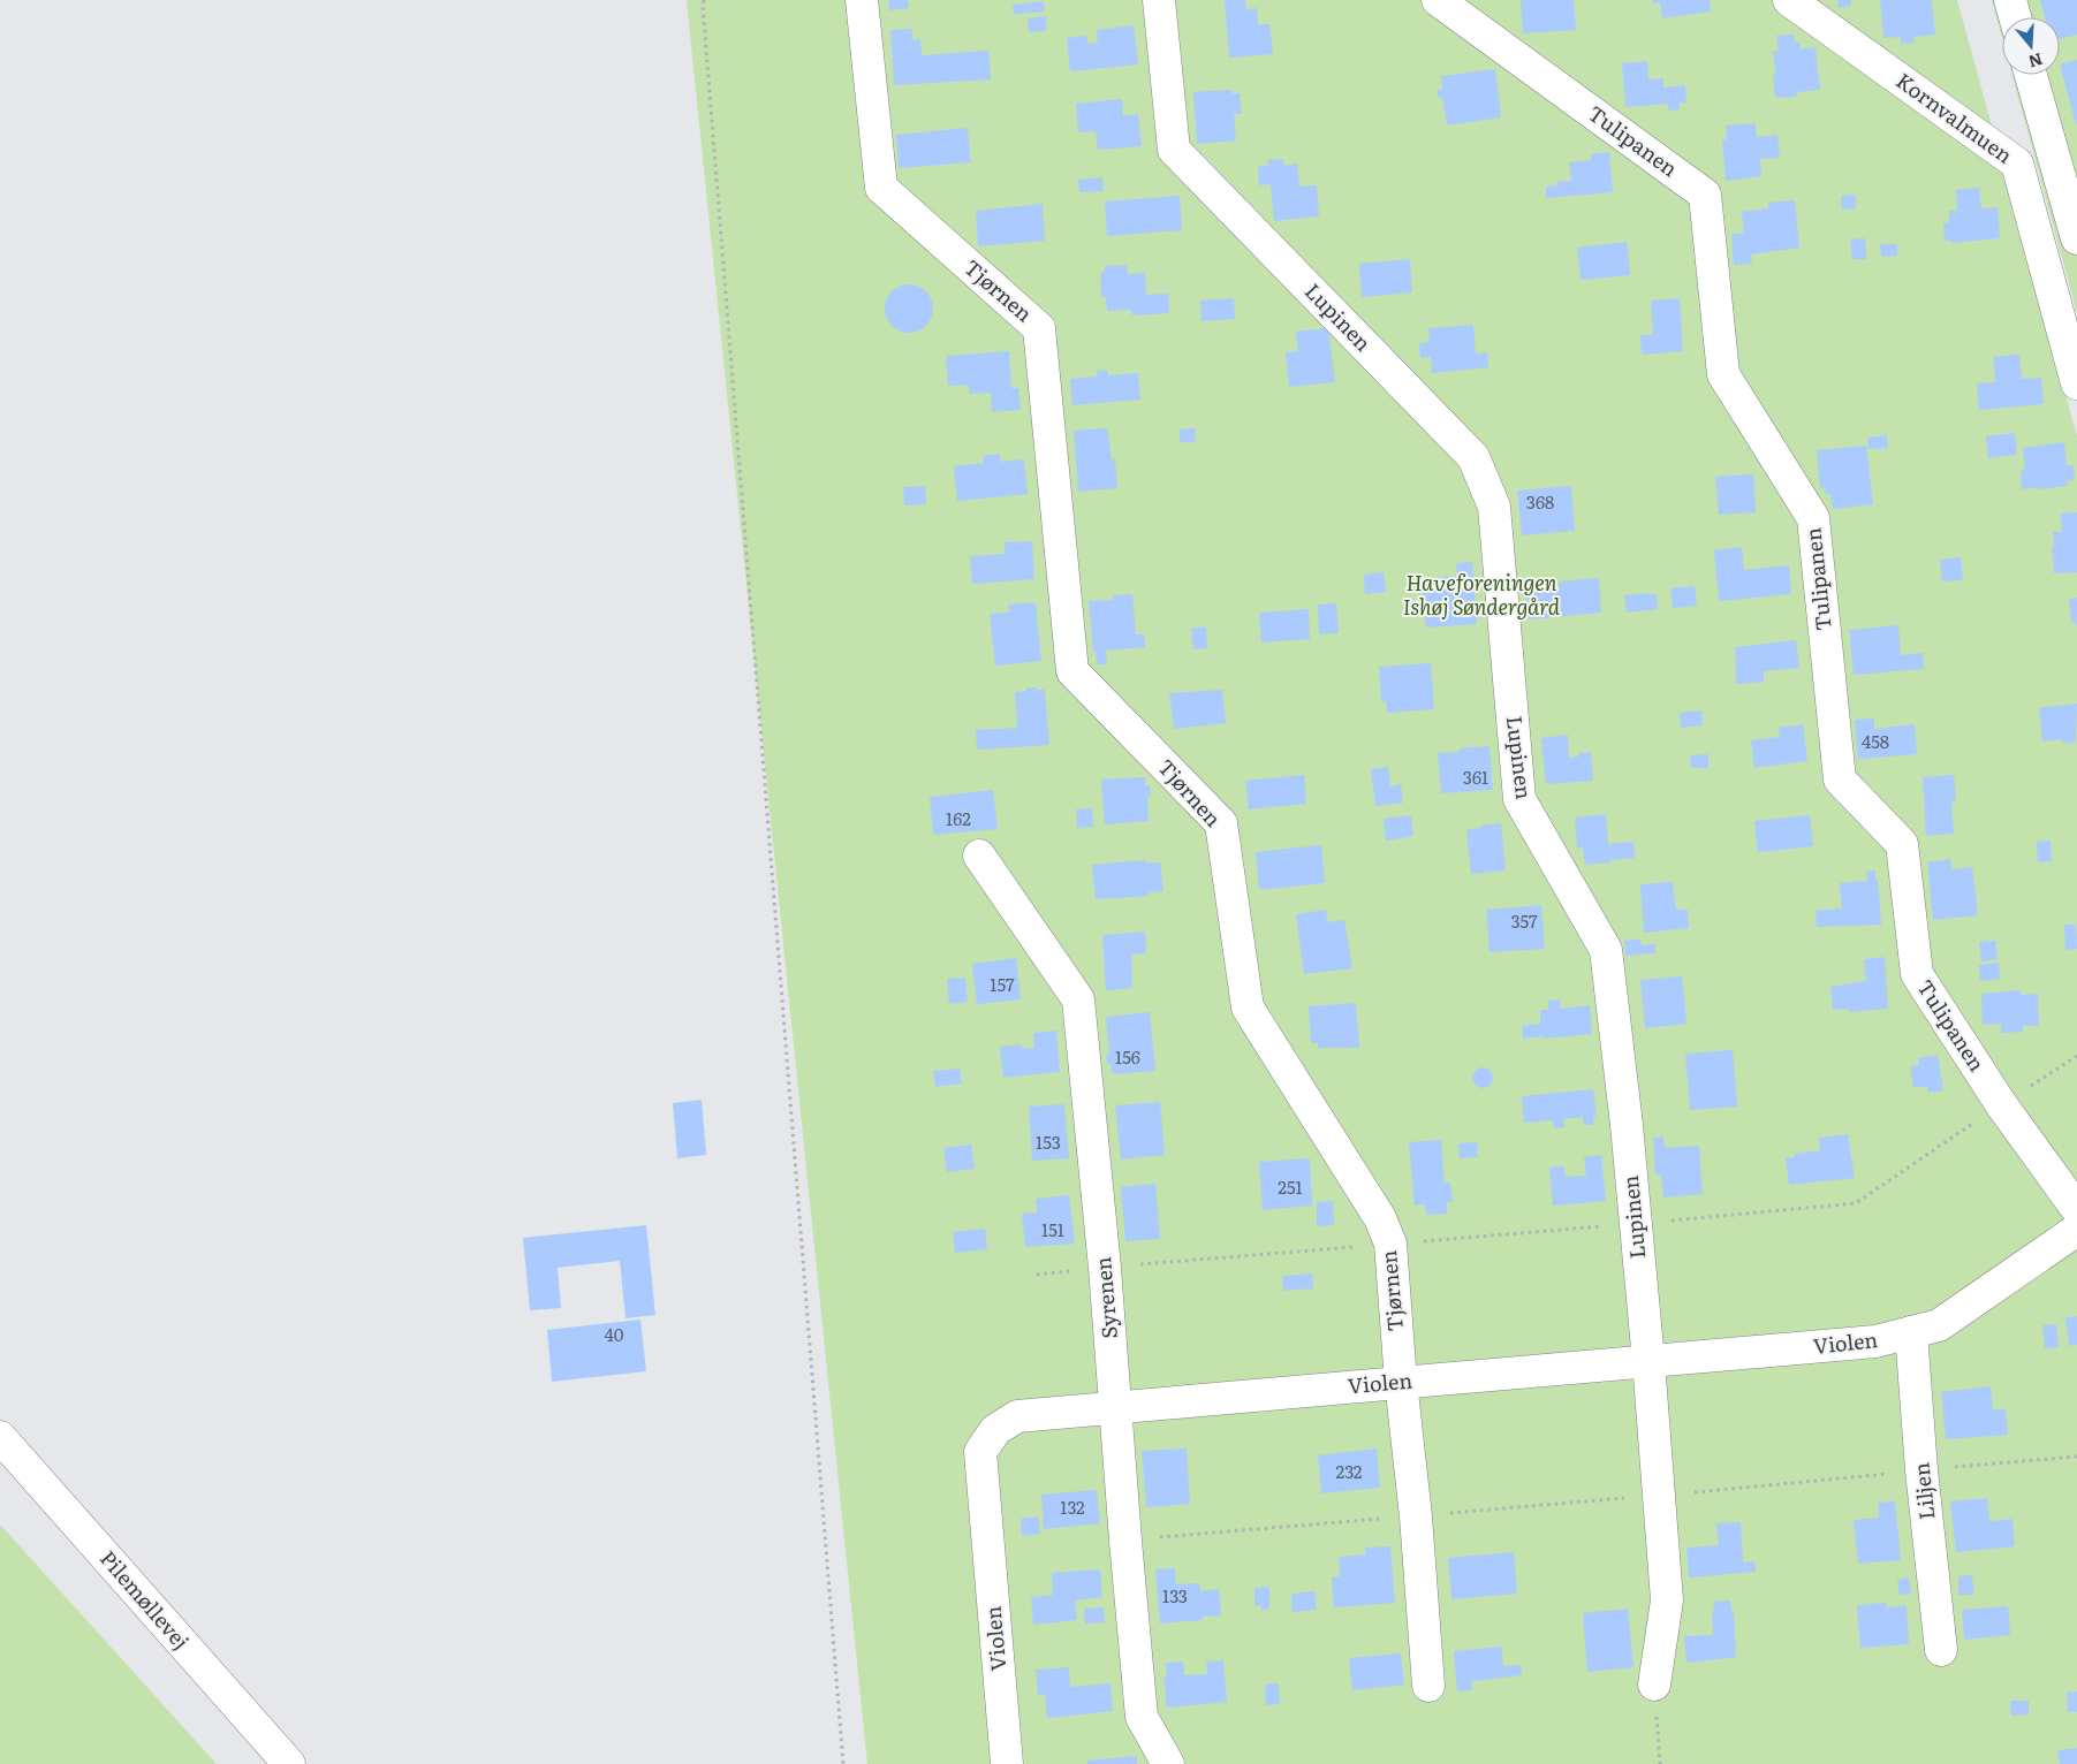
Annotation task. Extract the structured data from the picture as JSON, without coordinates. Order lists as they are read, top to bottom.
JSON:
{
  "streets": {
    "lane": [
      "Kornvalmuen",
      "Tulipanen",
      "Tjørnen",
      "Lupinen",
      "Syrenen",
      "Violen",
      "Liljen",
      "Pilemøllevej"
    ]
  },
  "crossings": [
    ["Tjørnen", "Violen"],
    ["Lupinen", "Violen"],
    ["Syrenen", "Violen"],
    ["Violen", "Liljen"]
  ],
  "parks": ["Haveforeningen Ishøj Søndergård"],
  "house_numbers": [
    "368",
    "458",
    "361",
    "162",
    "357",
    "157",
    "156",
    "153",
    "251",
    "151",
    "40",
    "232",
    "132",
    "133"
  ],
  "north": "bottom"
}
